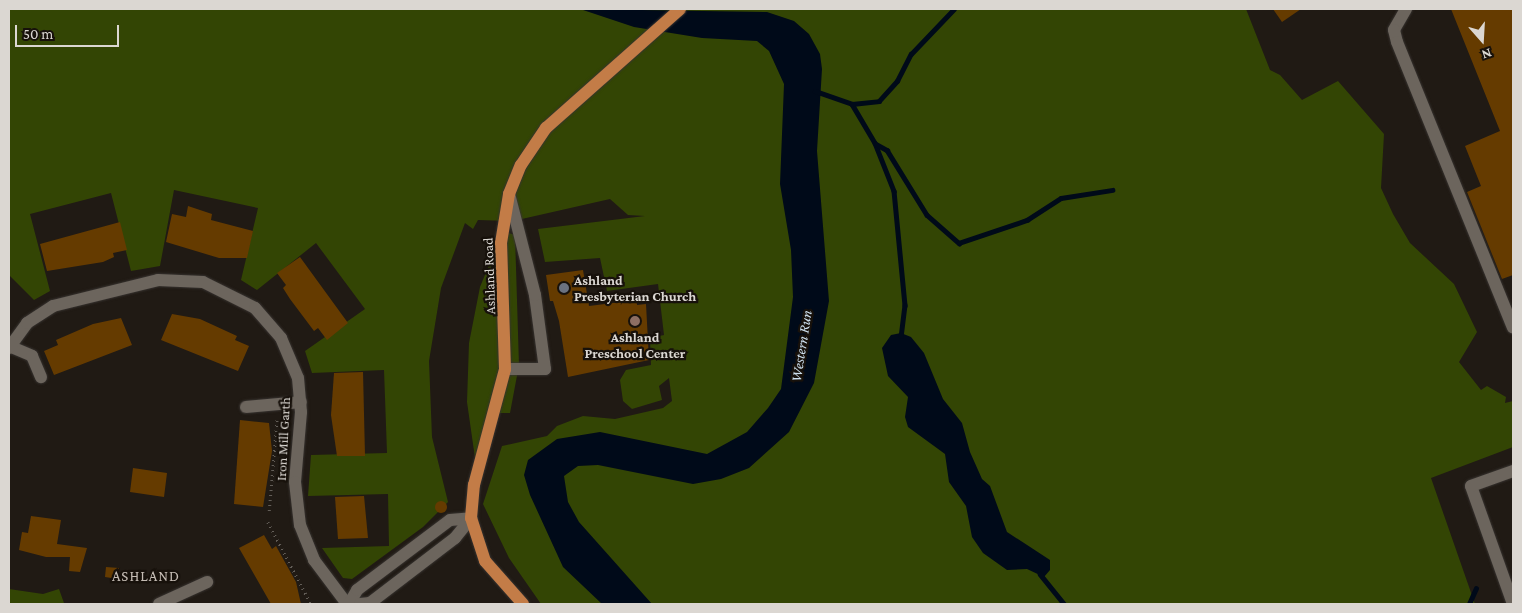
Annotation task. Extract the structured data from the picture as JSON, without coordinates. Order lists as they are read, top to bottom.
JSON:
{
  "streets": {
    "main road": ["Ashland Road"],
    "street": ["Iron Mill Garth"]
  },
  "districts": ["ASHLAND"],
  "water": ["Western Run"],
  "places": ["Ashland Presbyterian Church", "Ashland Preschool Center"],
  "scale_bar": "50 m",
  "north": "bottom"
}
